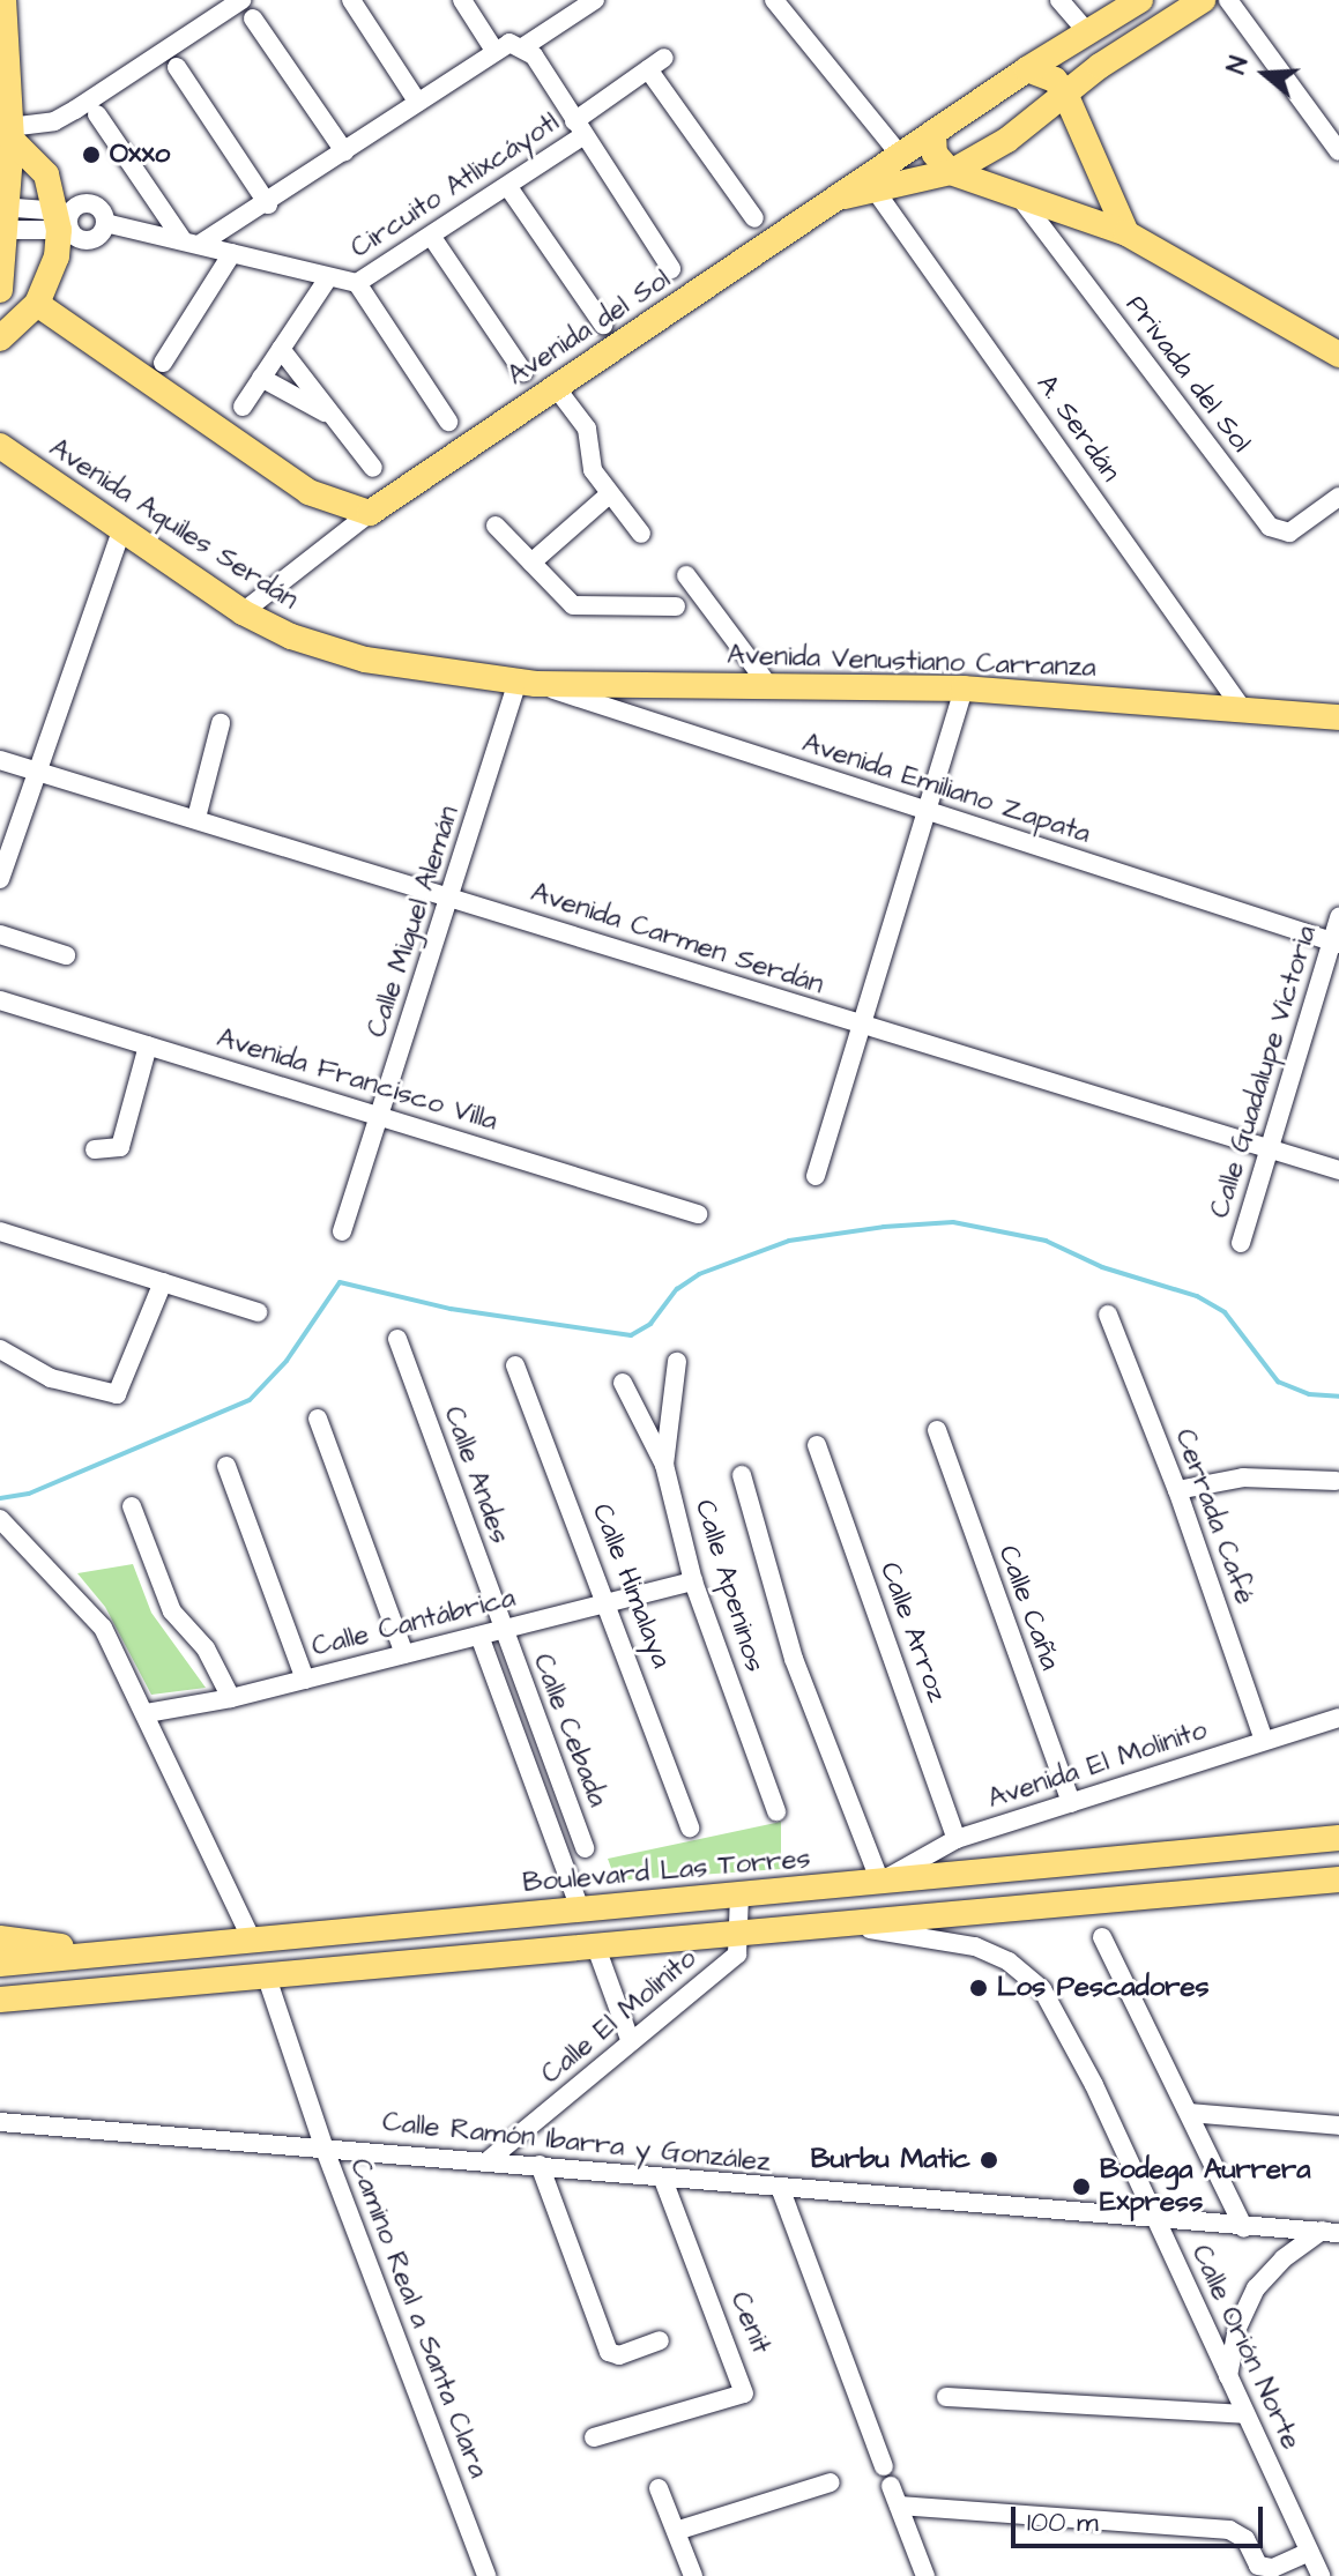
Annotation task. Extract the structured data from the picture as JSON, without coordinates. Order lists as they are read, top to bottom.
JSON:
{
  "streets": {
    "main road": [
      "Avenida del Sol",
      "Avenida Aquiles Serdán",
      "Avenida Venustiano Carranza",
      "Boulevard Las Torres"
    ],
    "street": [
      "Circuito Atlixcáyotl",
      "Privada del Sol",
      "A. Serdán",
      "Avenida Emiliano Zapata",
      "Calle Miguel Alemán",
      "Avenida Carmen Serdán",
      "Calle Guadalupe Victoria",
      "Avenida Francisco Villa",
      "Calle Andes",
      "Cerrada Café",
      "Calle Himalaya",
      "Calle Apeninos",
      "Calle Caña",
      "Calle Cantábrica",
      "Calle Arroz",
      "Calle Cebada",
      "Avenida El Molinito",
      "Calle El Molinito",
      "Calle Ramón Ibarra y González",
      "Camino Real a Santa Clara",
      "Cenit",
      "Calle Orión Norte"
    ]
  },
  "crossings": [
    ["Avenida del Sol", "A. Serdán"],
    ["Avenida del Sol", "Avenida Aquiles Serdán"],
    ["A. Serdán", "Avenida Venustiano Carranza"],
    ["Avenida Aquiles Serdán", "Avenida Venustiano Carranza"],
    ["Avenida Aquiles Serdán", "Avenida Emiliano Zapata"],
    ["Avenida Aquiles Serdán", "Calle Miguel Alemán"],
    ["Avenida Venustiano Carranza", "Avenida Emiliano Zapata"],
    ["Avenida Venustiano Carranza", "Calle Miguel Alemán"],
    ["Avenida Emiliano Zapata", "Calle Miguel Alemán"],
    ["Avenida Emiliano Zapata", "Calle Guadalupe Victoria"],
    ["Calle Miguel Alemán", "Avenida Carmen Serdán"],
    ["Calle Miguel Alemán", "Avenida Francisco Villa"],
    ["Avenida Carmen Serdán", "Calle Guadalupe Victoria"],
    ["Calle Andes", "Calle Cantábrica"],
    ["Calle Andes", "Calle Cebada"],
    ["Cerrada Café", "Avenida El Molinito"],
    ["Calle Himalaya", "Calle Cantábrica"],
    ["Calle Apeninos", "Calle Cantábrica"],
    ["Calle Caña", "Avenida El Molinito"],
    ["Calle Cantábrica", "Calle Cebada"],
    ["Calle Arroz", "Avenida El Molinito"],
    ["Avenida El Molinito", "Boulevard Las Torres"],
    ["Calle El Molinito", "Calle Ramón Ibarra y González"],
    ["Calle Ramón Ibarra y González", "Camino Real a Santa Clara"],
    ["Calle Ramón Ibarra y González", "Cenit"],
    ["Calle Ramón Ibarra y González", "Calle Orión Norte"]
  ],
  "places": [
    "Oxxo",
    "Los Pescadores",
    "Burbu Matic",
    "Bodega Aurrera Express"
  ],
  "scale_bar": "100 m",
  "north": "left"
}
